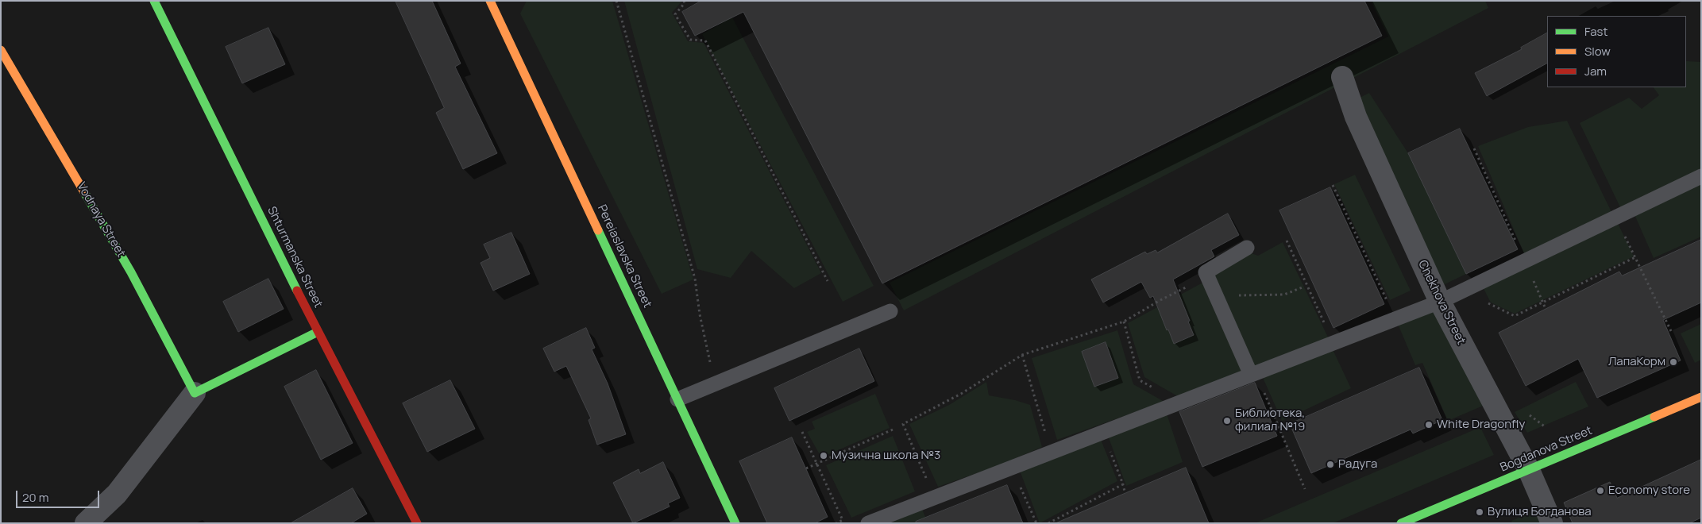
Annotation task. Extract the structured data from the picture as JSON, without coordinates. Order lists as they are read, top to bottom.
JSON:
{
  "streets": {
    "street": [
      "Vodnaya Street",
      "Pereiaslavska Street",
      "Shturmanska Street",
      "Chekhova Street",
      "Bogdanova Street"
    ]
  },
  "crossings": [
    ["Chekhova Street", "Bogdanova Street"]
  ],
  "places": [
    "ЛапаКорм",
    "Библиотека, филиал №19",
    "White Dragonfly",
    "Музична школа №3",
    "Радуга",
    "Economy store",
    "Вулиця Богданова"
  ],
  "legend": ["Fast", "Slow", "Jam"],
  "scale_bar": "20 m"
}
